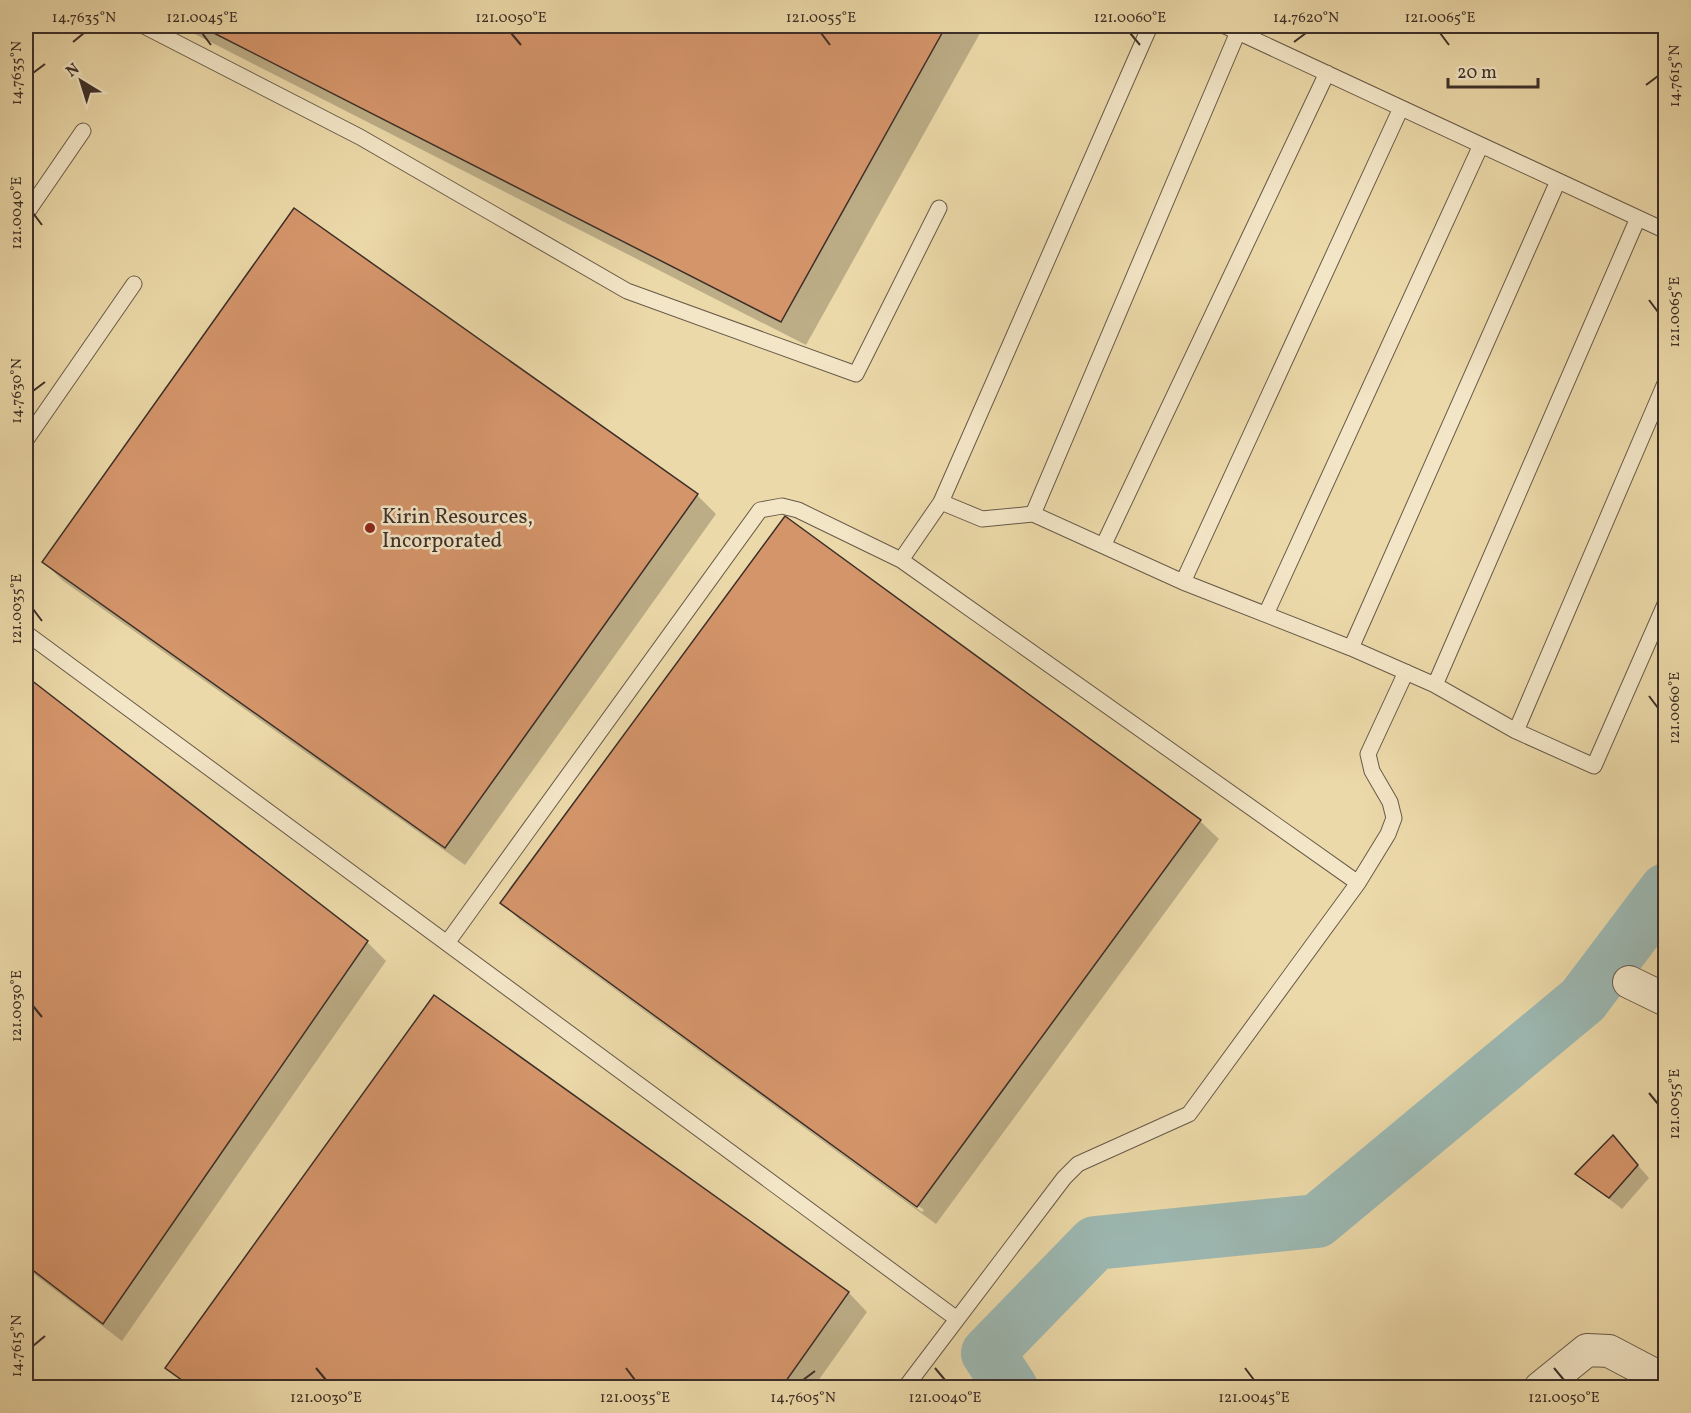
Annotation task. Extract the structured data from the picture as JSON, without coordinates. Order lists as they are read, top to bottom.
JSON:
{
  "places": ["Kirin Resources, Incorporated"],
  "scale_bar": "20 m",
  "north": "top left",
  "coordinates": [
    "14.7635°N",
    "121.0045°E",
    "121.0050°E",
    "121.0055°E",
    "121.0060°E",
    "14.7620°N",
    "121.0065°E",
    "14.7615°N",
    "121.0040°E",
    "14.7630°N",
    "121.0035°E",
    "121.0030°E",
    "14.7605°N"
  ]
}
